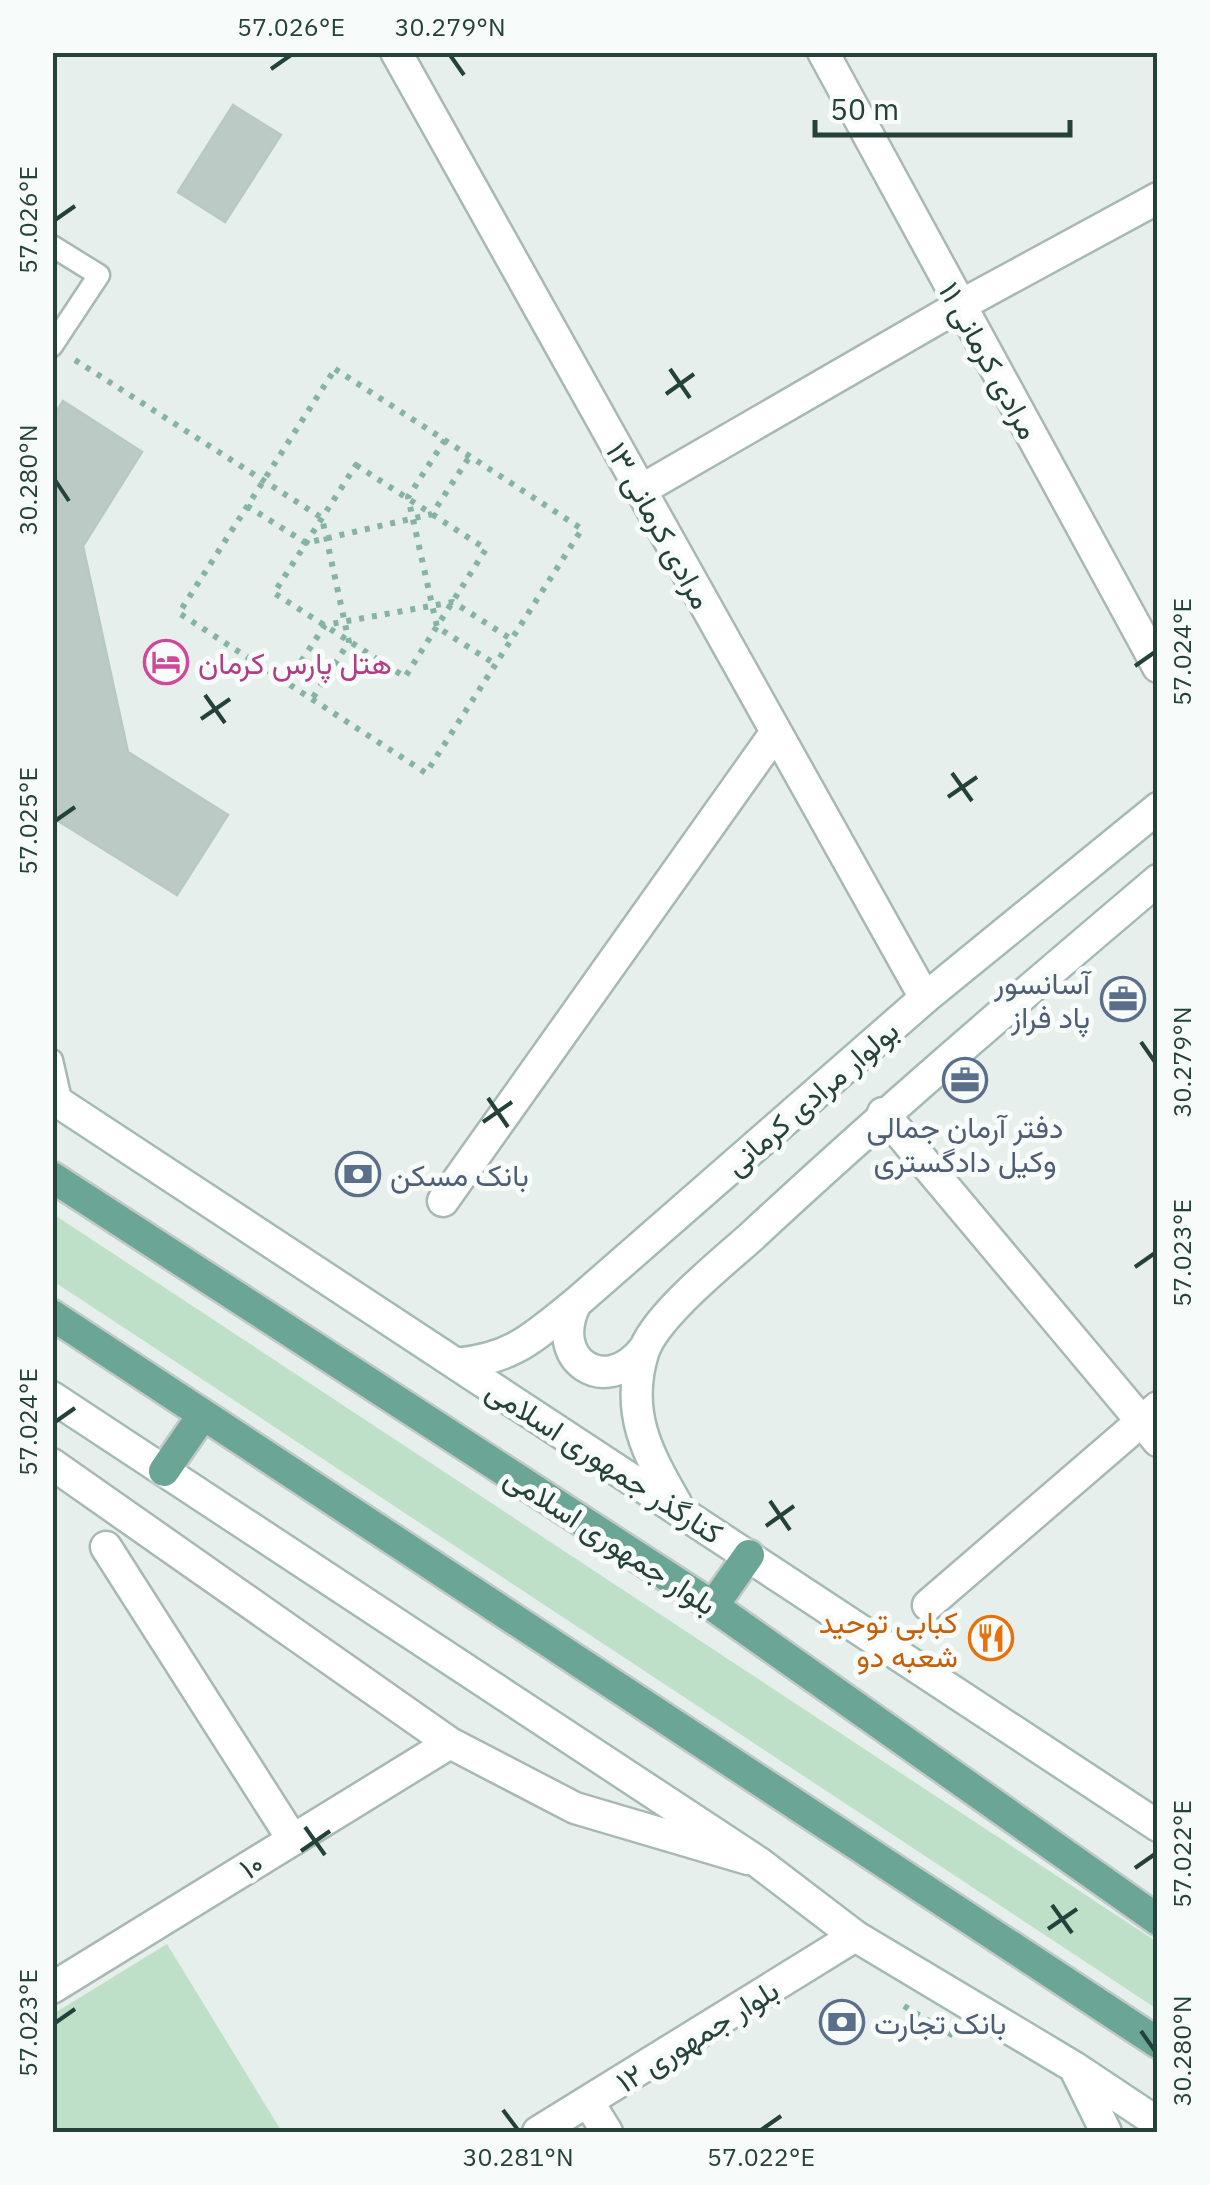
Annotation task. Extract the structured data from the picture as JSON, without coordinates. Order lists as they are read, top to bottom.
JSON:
{
  "streets": {
    "main road": ["بلوار جمهوری اسلامی"],
    "street": [
      "مرادی کرمانی ۱۱",
      "مرادی کرمانی ۱۳",
      "بولوار مرادی کرمانی",
      "کنارگذر جمهوری اسلامی",
      "۱۰",
      "بلوار جمهوری ۱۲"
    ]
  },
  "crossings": [
    ["مرادی کرمانی ۱۳", "بولوار مرادی کرمانی"],
    ["بولوار مرادی کرمانی", "کنارگذر جمهوری اسلامی"]
  ],
  "places": {
    "hotel": ["هتل پارس کرمان"],
    "office": ["آسانسور پاد فراز", "دفتر آرمان جمالی وکیل دادگستری"],
    "bank": ["بانک مسکن", "بانک تجارت"],
    "restaurant": ["کبابی توحید شعبه دو"]
  },
  "scale_bar": "50 m",
  "coordinates": [
    "57.026°E",
    "30.279°N",
    "30.280°N",
    "57.024°E",
    "57.025°E",
    "57.023°E",
    "57.022°E",
    "30.281°N"
  ]
}
